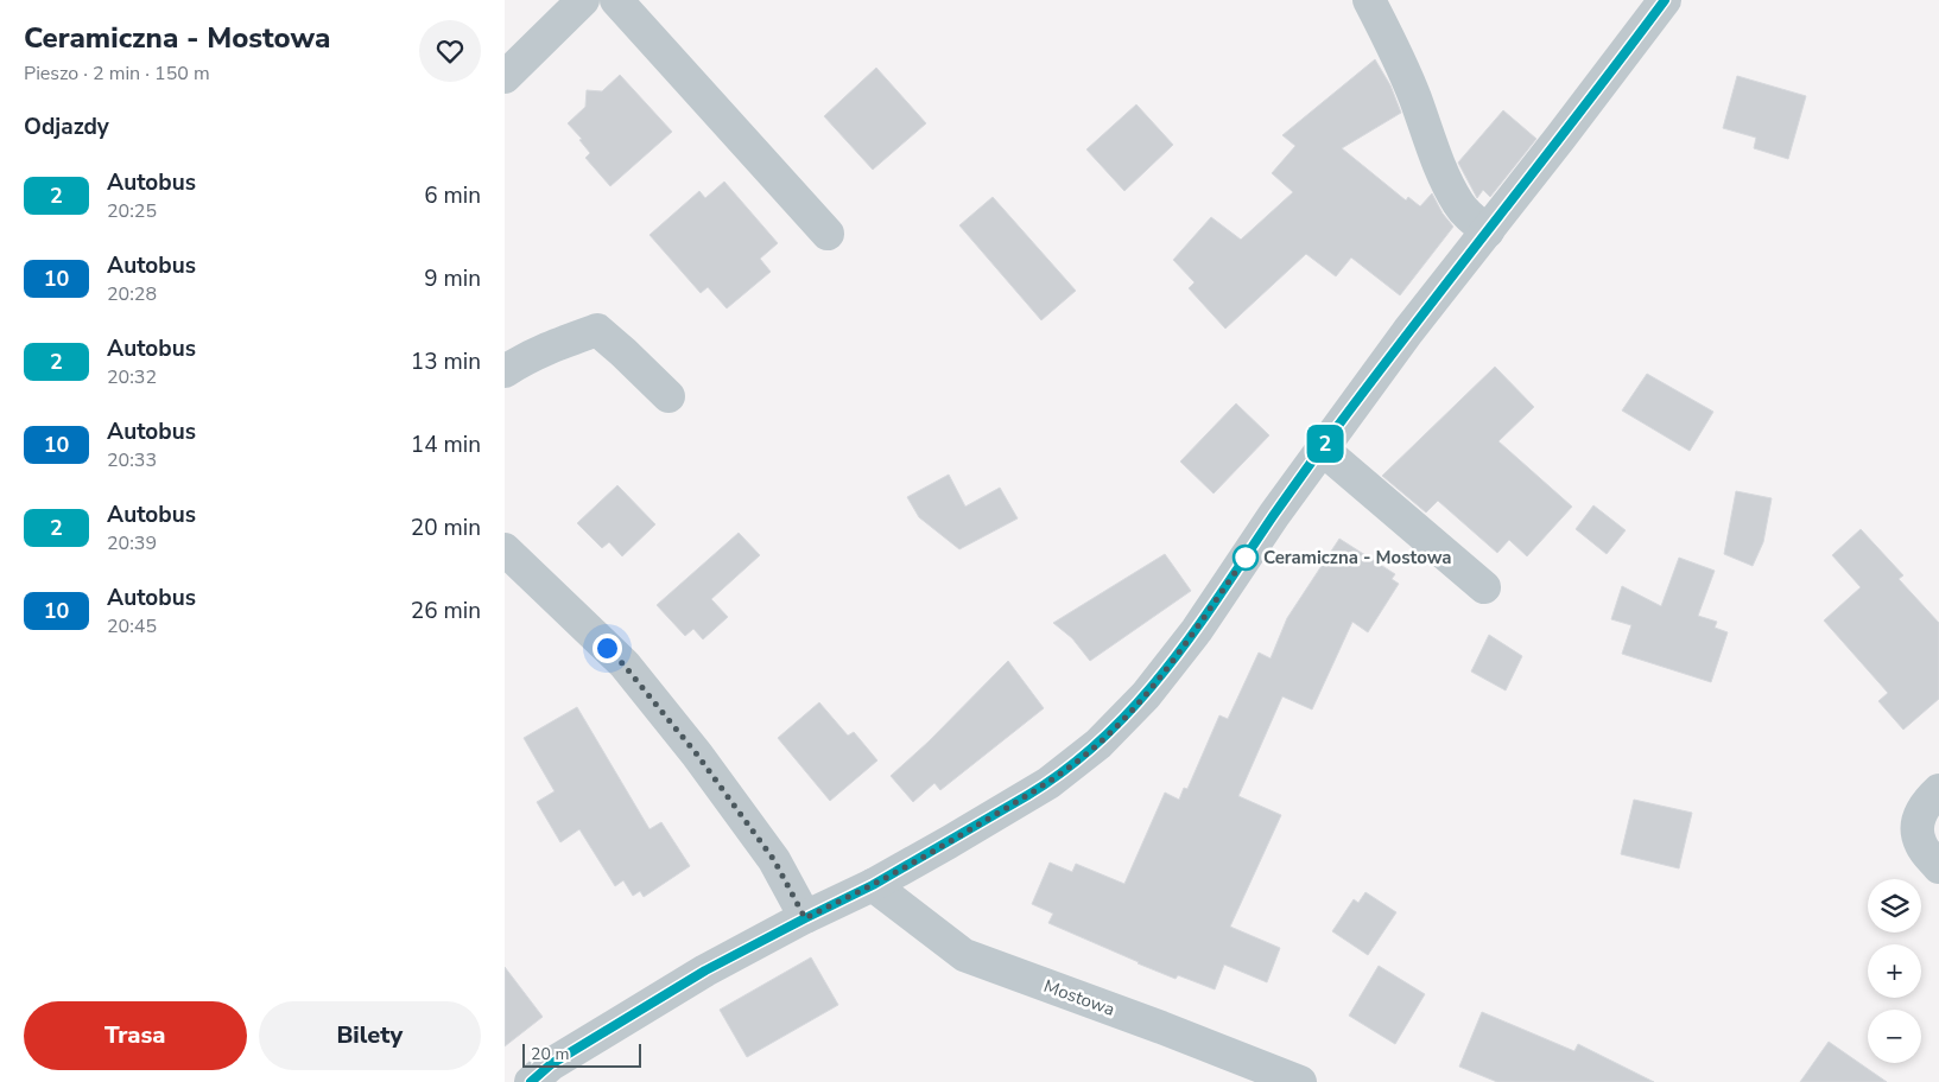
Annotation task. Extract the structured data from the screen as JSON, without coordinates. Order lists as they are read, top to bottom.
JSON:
{
  "streets": {
    "street": ["Mostowa"]
  },
  "places": ["Ceramiczna - Mostowa"],
  "lines": ["bus line 2"],
  "scale_bar": "20 m",
  "page": {
    "heading": [
      ["Ceramiczna - Mostowa", "Pieszo · 2 min · 150 m"],
      "Odjazdy"
    ],
    "on_map": "2",
    "list": [
      {
        "mark": "2",
        "name": "Autobus",
        "note": "20:25",
        "value": "6 min"
      },
      {
        "mark": "10",
        "name": "Autobus",
        "note": "20:28",
        "value": "9 min"
      },
      {
        "mark": "2",
        "name": "Autobus",
        "note": "20:32",
        "value": "13 min"
      },
      {
        "mark": "10",
        "name": "Autobus",
        "note": "20:33",
        "value": "14 min"
      },
      {
        "mark": "2",
        "name": "Autobus",
        "note": "20:39",
        "value": "20 min"
      },
      {
        "mark": "10",
        "name": "Autobus",
        "note": "20:45",
        "value": "26 min"
      }
    ],
    "map_buttons": ["+", "−"],
    "buttons": ["Trasa", "Bilety"],
    "scale": "20 m"
  }
}
